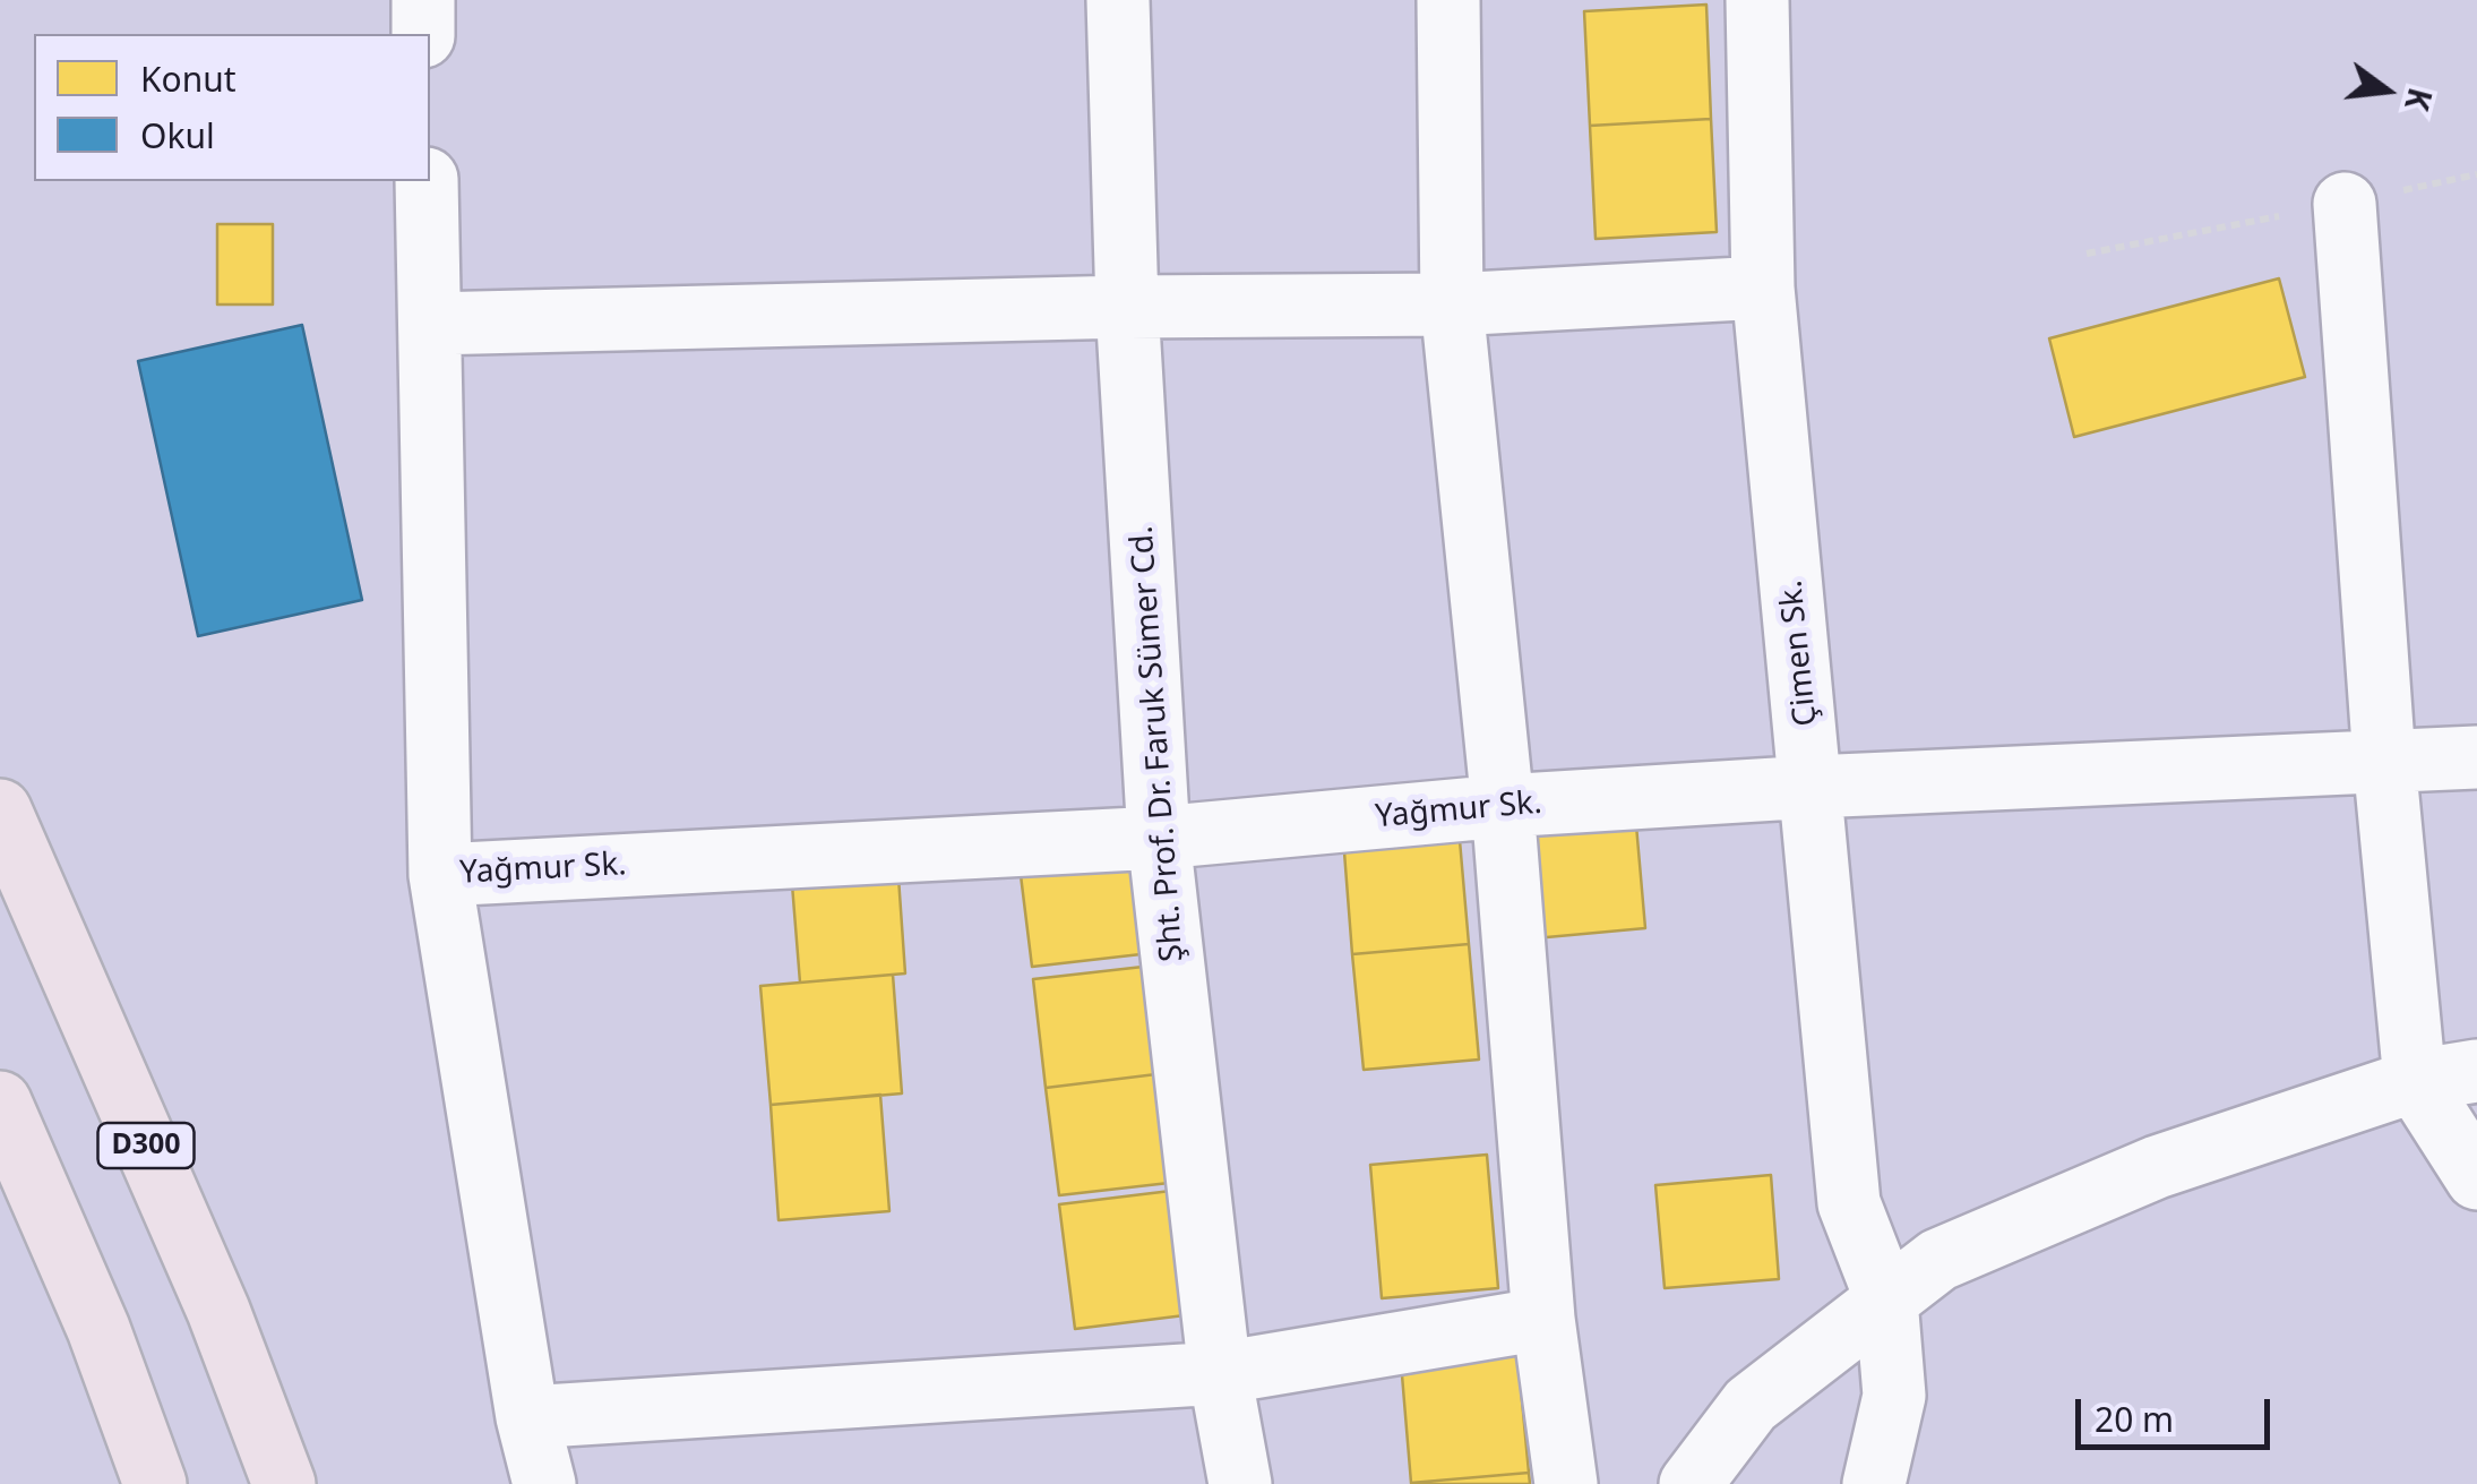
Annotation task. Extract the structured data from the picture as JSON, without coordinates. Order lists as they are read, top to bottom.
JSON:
{
  "streets": {
    "highway": ["D300"],
    "street": ["Çimen Sk.", "Şht. Prof. Dr. Faruk Sümer Cd.", "Yağmur Sk."]
  },
  "crossings": [
    ["Çimen Sk.", "Yağmur Sk."],
    ["Şht. Prof. Dr. Faruk Sümer Cd.", "Yağmur Sk."]
  ],
  "legend": ["Konut", "Okul"],
  "scale_bar": "20 m",
  "north": "right"
}
